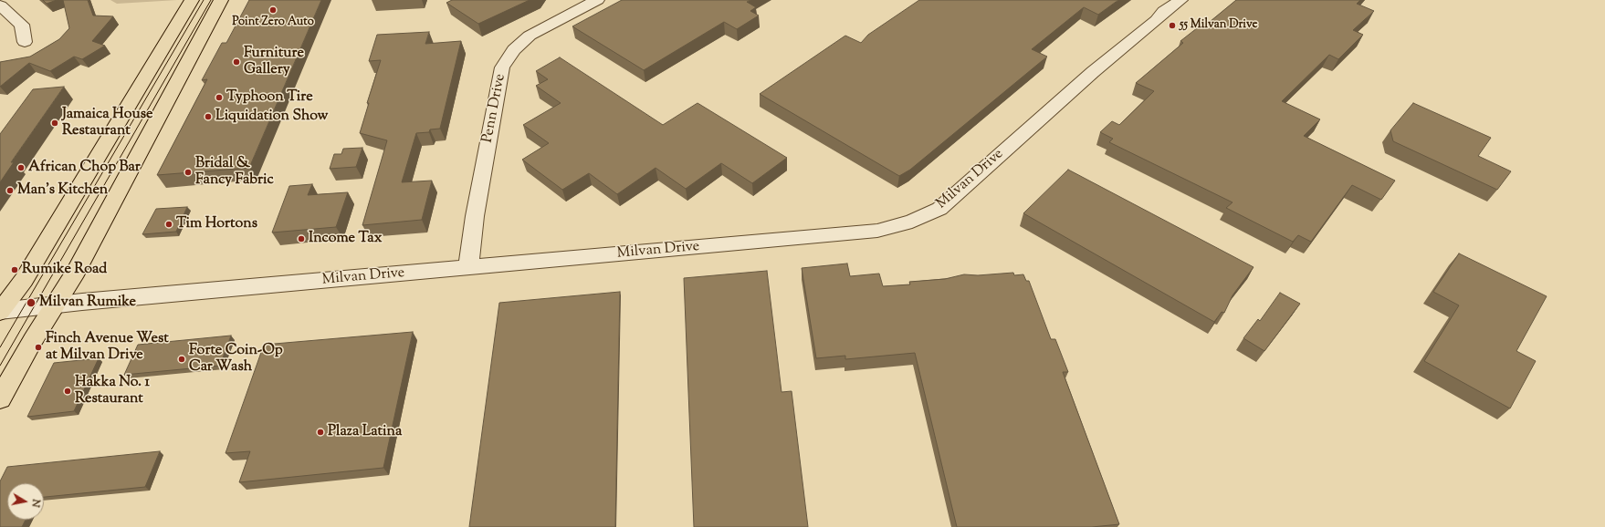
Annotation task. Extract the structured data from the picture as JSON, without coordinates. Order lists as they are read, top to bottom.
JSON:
{
  "streets": {
    "street": ["Penn Drive", "Milvan Drive"]
  },
  "crossings": [
    ["Penn Drive", "Milvan Drive"]
  ],
  "places": [
    "Point Zero Auto",
    "55 Milvan Drive",
    "Furniture Gallery",
    "Typhoon Tire",
    "Liquidation Show",
    "Jamaica House Restaurant",
    "African Chop Bar",
    "Bridal & Fancy Fabric",
    "Man's Kitchen",
    "Tim Hortons",
    "Income Tax",
    "Rumike Road",
    "Milvan Rumike",
    "Finch Avenue West at Milvan Drive",
    "Forte Coin-Op Car Wash",
    "Hakka No. 1 Restaurant",
    "Plaza Latina"
  ],
  "north": "right"
}
